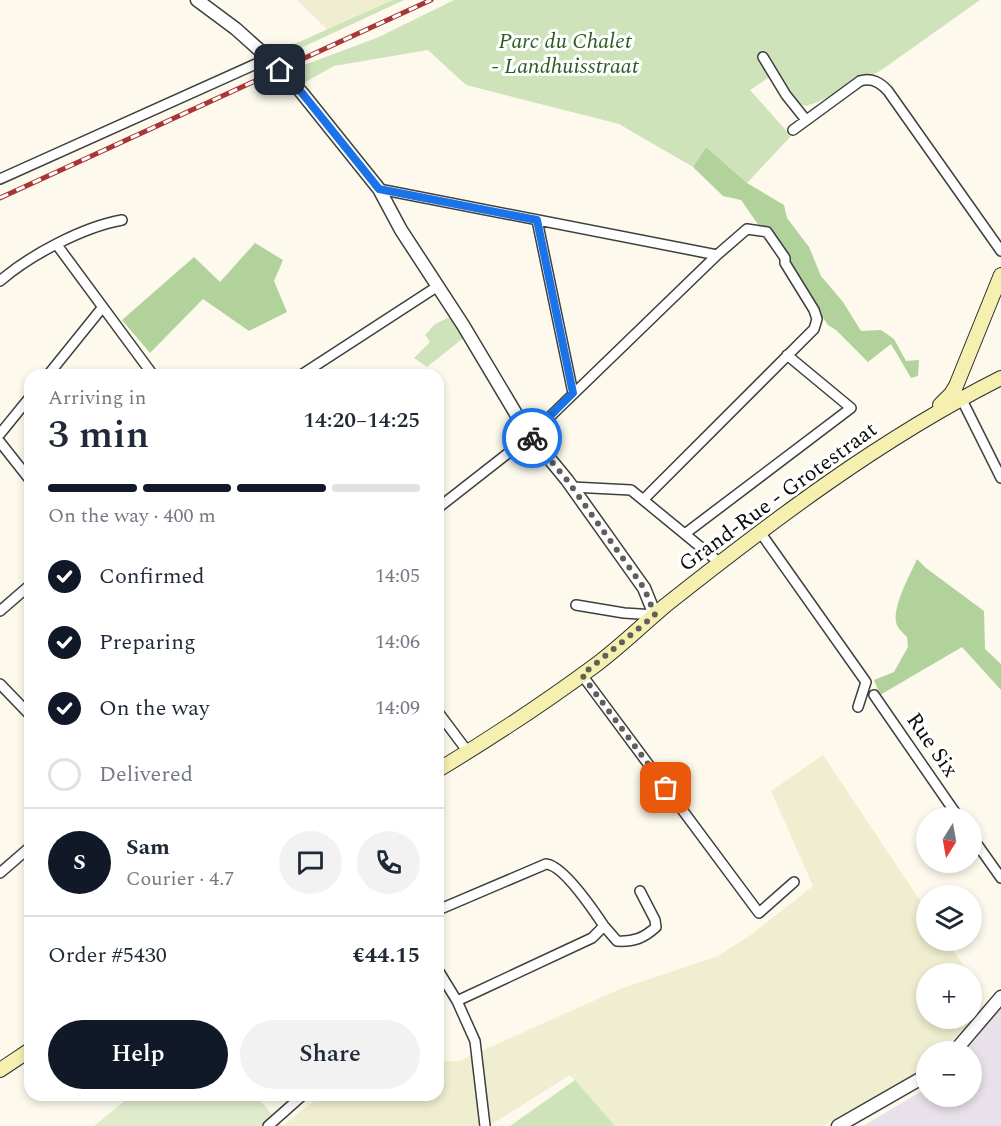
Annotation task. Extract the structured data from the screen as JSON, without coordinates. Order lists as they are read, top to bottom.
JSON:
{
  "streets": {
    "main road": ["Grand-Rue - Grotestraat"],
    "street": ["Rue Six"]
  },
  "parks": ["Parc du Chalet - Landhuisstraat"],
  "north": "bottom",
  "page": {
    "heading": ["3 min", "Arriving in", "14:20–14:25"],
    "panel": [
      "Sam",
      "Courier · 4.7",
      "Order #5430",
      "€44.15"
    ],
    "bar": "On the way · 400 m",
    "list": [
      ["Confirmed", "14:05"],
      ["Preparing", "14:06"],
      ["On the way", "14:09"],
      "Delivered"
    ],
    "map_buttons": ["+", "−"],
    "round": "S",
    "buttons": ["Help", "Share"]
  }
}
